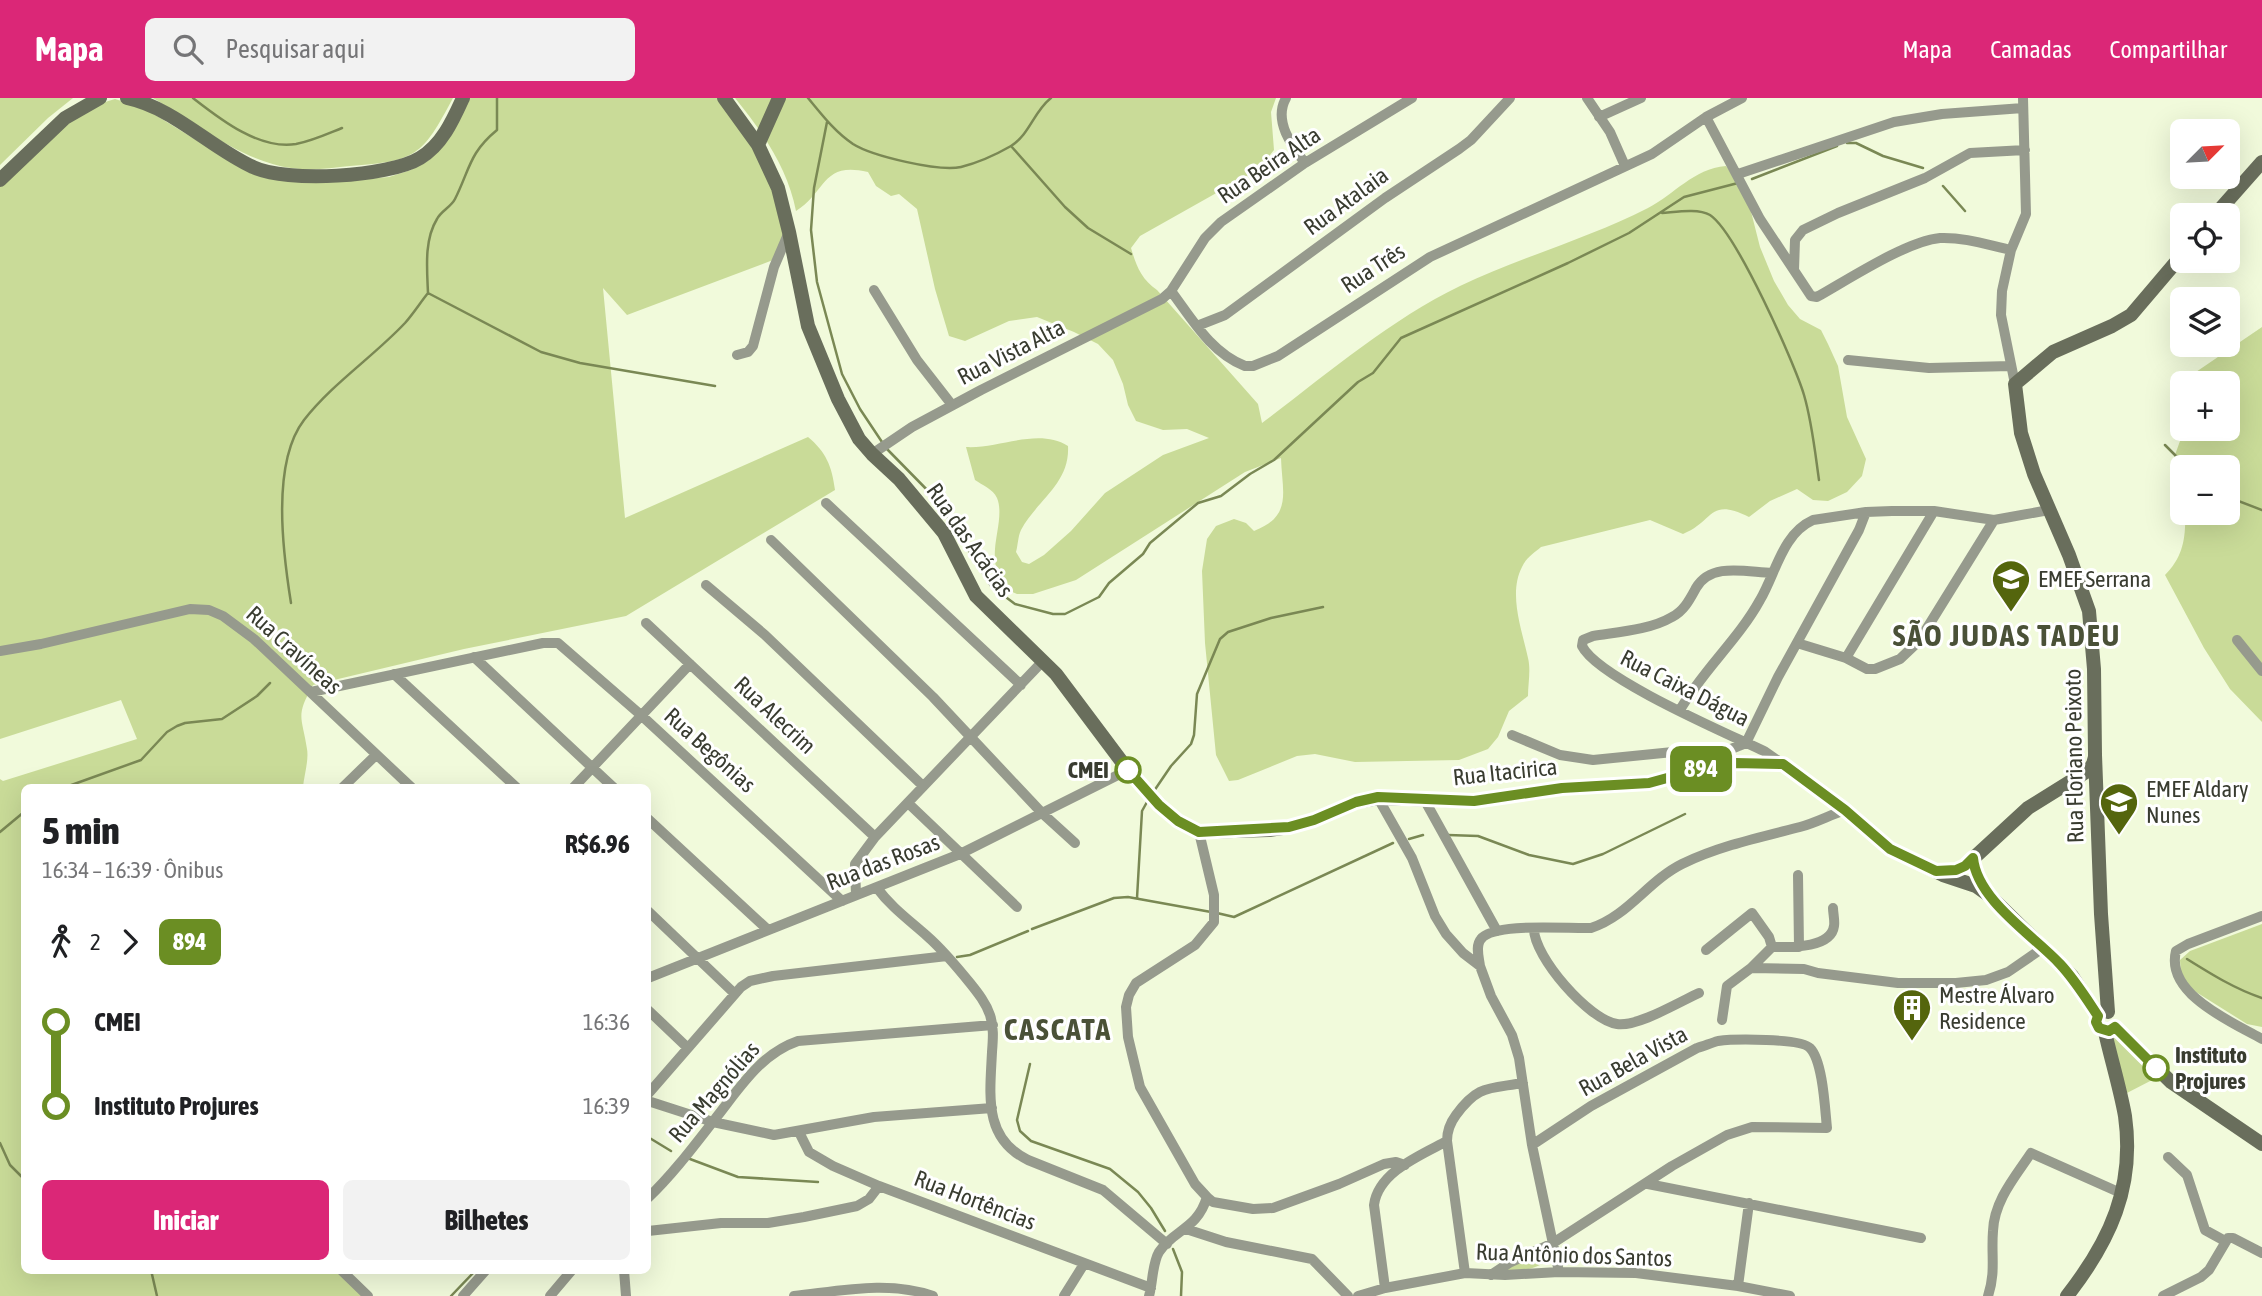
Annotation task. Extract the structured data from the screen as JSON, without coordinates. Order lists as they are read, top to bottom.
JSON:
{
  "streets": {
    "street": [
      "Rua Beira Alta",
      "Rua Atalaia",
      "Rua Três",
      "Rua Vista Alta",
      "Rua das Acácias",
      "Rua Cravíneas",
      "Rua Caixa Dágua",
      "Rua Alecrim",
      "Rua Begônias",
      "Rua Floriano Peixoto",
      "Rua Itacirica",
      "Rua das Rosas",
      "Rua Bela Vista",
      "Rua Magnólias",
      "Rua Hortências",
      "Rua Antônio dos Santos"
    ]
  },
  "crossings": [
    ["Rua Beira Alta", "Rua Três"],
    ["Rua Beira Alta", "Rua Vista Alta"],
    ["Rua Atalaia", "Rua Três"],
    ["Rua Três", "Rua Vista Alta"],
    ["Rua Vista Alta", "Rua das Acácias"],
    ["Rua das Acácias", "Rua Itacirica"],
    ["Rua das Acácias", "Rua das Rosas"],
    ["Rua Caixa Dágua", "Rua Itacirica"],
    ["Rua Begônias", "Rua das Rosas"]
  ],
  "districts": ["SÃO JUDAS TADEU", "CASCATA"],
  "places": {
    "school or university": ["EMEF Serrana", "EMEF Aldary Nunes"],
    "other": ["CMEI", "Instituto Projures"],
    "building": ["Mestre Álvaro Residence"]
  },
  "lines": ["bus line 894"],
  "north": "top right",
  "page": {
    "header": "Mapa",
    "search": "Pesquisar aqui",
    "nav": ["Mapa", "Camadas", "Compartilhar"],
    "on_map": "894",
    "map_buttons": ["+", "−"],
    "heading": ["5 min", "16:34 – 16:39 · Ônibus", "R$6.96"],
    "legs": ["2", "894"],
    "list": [
      {
        "name": "CMEI",
        "value": "16:36"
      },
      {
        "name": "Instituto Projures",
        "value": "16:39"
      }
    ],
    "buttons": ["Iniciar", "Bilhetes"]
  }
}
